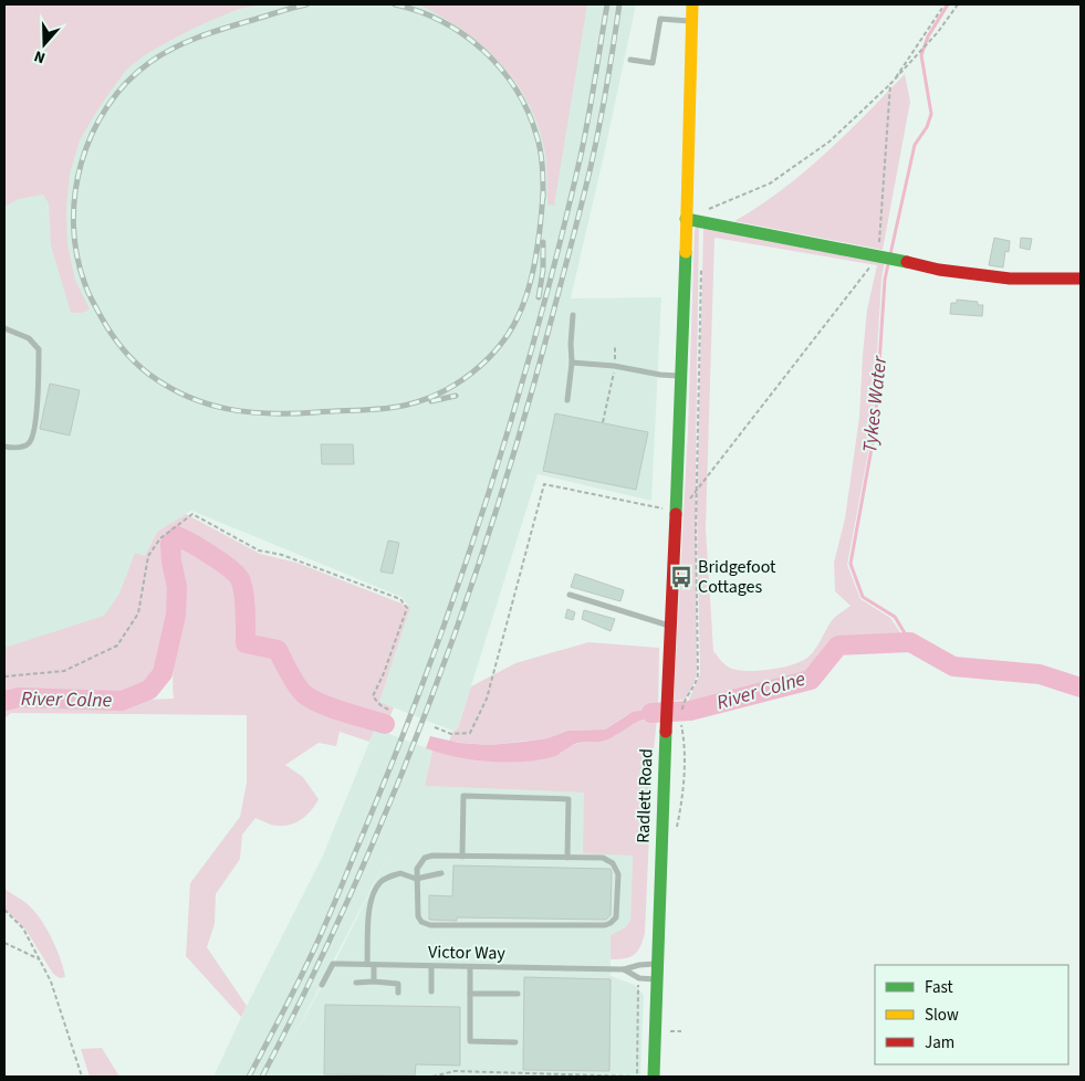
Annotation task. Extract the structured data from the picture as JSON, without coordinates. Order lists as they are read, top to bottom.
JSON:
{
  "streets": {
    "main road": ["Radlett Road"],
    "lane": ["Victor Way"]
  },
  "crossings": [
    ["Radlett Road", "Victor Way"]
  ],
  "water": ["Tykes Water", "River Colne"],
  "places": {
    "bus stop": ["Bridgefoot Cottages"]
  },
  "legend": ["Fast", "Slow", "Jam"],
  "north": "bottom"
}
